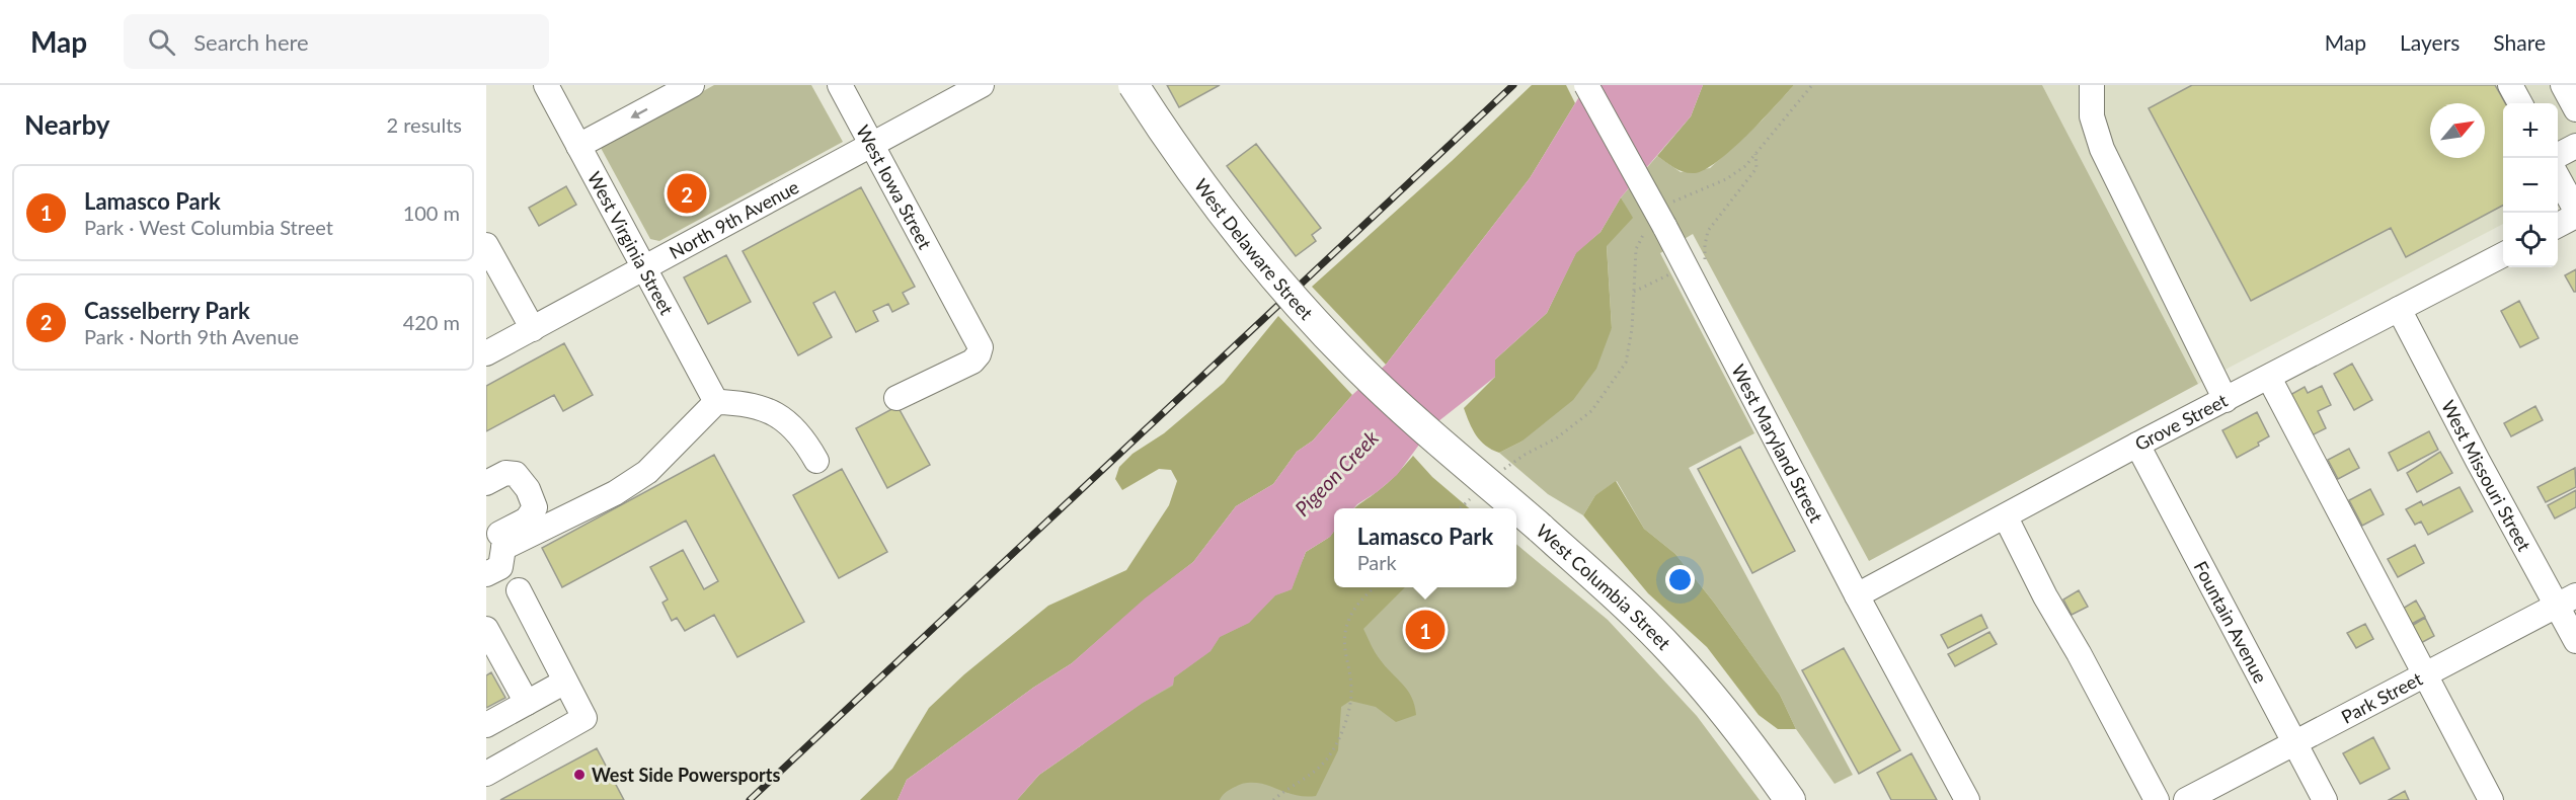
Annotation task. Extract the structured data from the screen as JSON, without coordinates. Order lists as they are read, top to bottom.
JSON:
{
  "streets": {
    "main road": ["West Delaware Street", "West Columbia Street"],
    "street": [
      "West Iowa Street",
      "North 9th Avenue",
      "West Virginia Street",
      "Grove Street",
      "West Maryland Street",
      "West Missouri Street",
      "Fountain Avenue",
      "Park Street"
    ]
  },
  "crossings": [
    ["West Iowa Street", "North 9th Avenue"],
    ["North 9th Avenue", "West Virginia Street"],
    ["West Delaware Street", "West Columbia Street"],
    ["Grove Street", "West Maryland Street"],
    ["Grove Street", "West Missouri Street"],
    ["Grove Street", "Fountain Avenue"],
    ["West Missouri Street", "Park Street"],
    ["Fountain Avenue", "Park Street"]
  ],
  "water": ["Pigeon Creek"],
  "places": ["West Side Powersports"],
  "north": "top right",
  "page": {
    "header": "Map",
    "search": "Search here",
    "nav": ["Map", "Layers", "Share"],
    "heading": ["Nearby", "2 results"],
    "map_buttons": ["+", "−"],
    "list": [
      {
        "mark": "1",
        "name": "Lamasco Park",
        "note": "Park · West Columbia Street",
        "value": "100 m"
      },
      {
        "mark": "2",
        "name": "Casselberry Park",
        "note": "Park · North 9th Avenue",
        "value": "420 m"
      }
    ],
    "pins": ["2", "1"],
    "popup": ["Lamasco Park", "Park"]
  }
}
